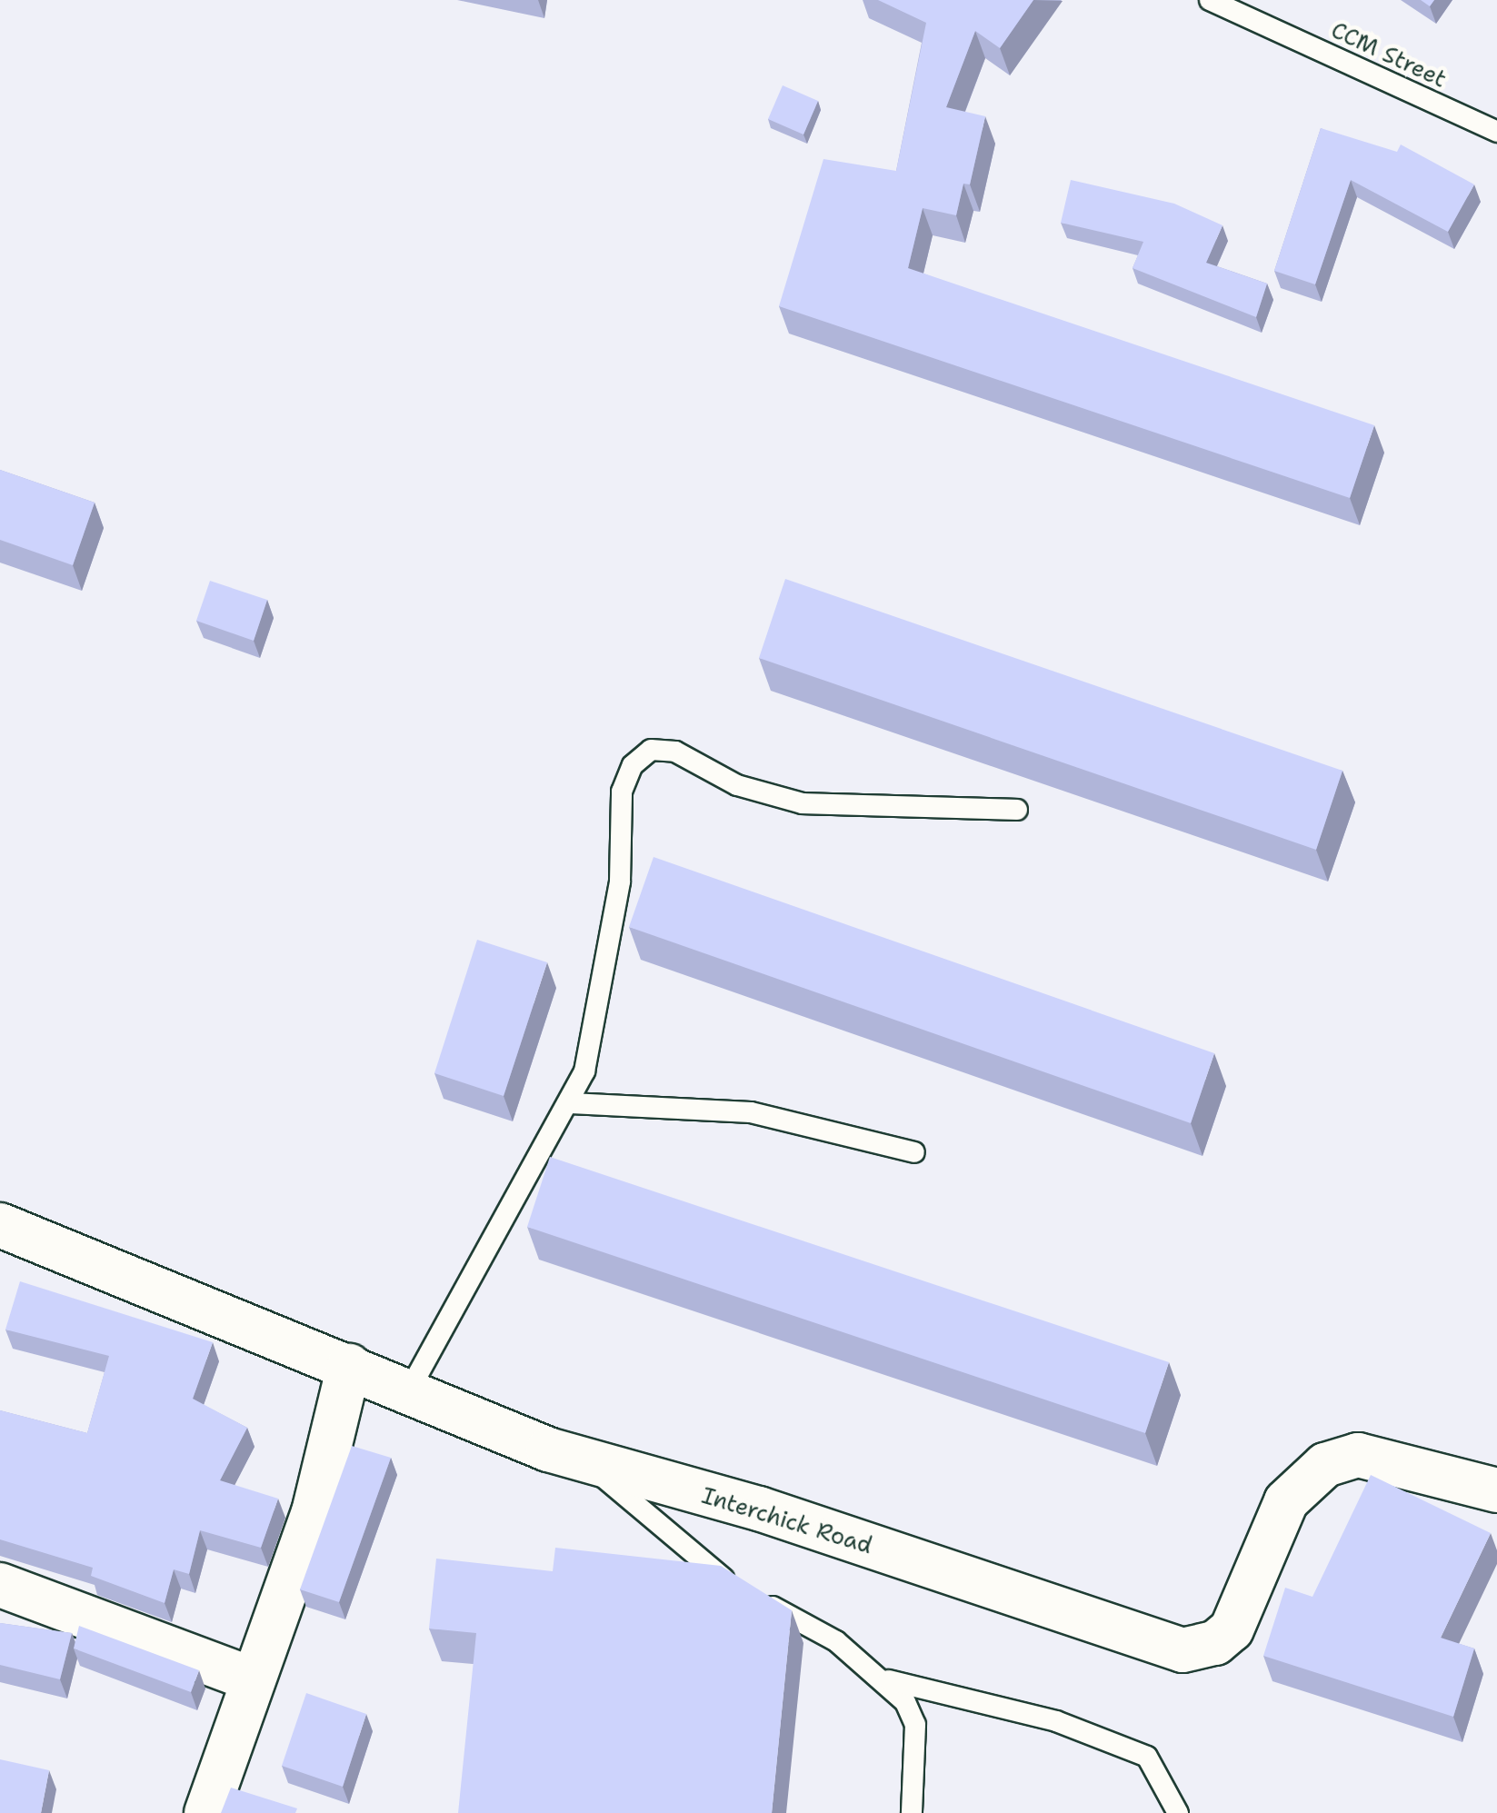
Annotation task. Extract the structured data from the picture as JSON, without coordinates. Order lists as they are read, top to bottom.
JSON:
{
  "streets": {
    "street": ["Interchick Road"],
    "lane": ["CCM Street"]
  }
}
